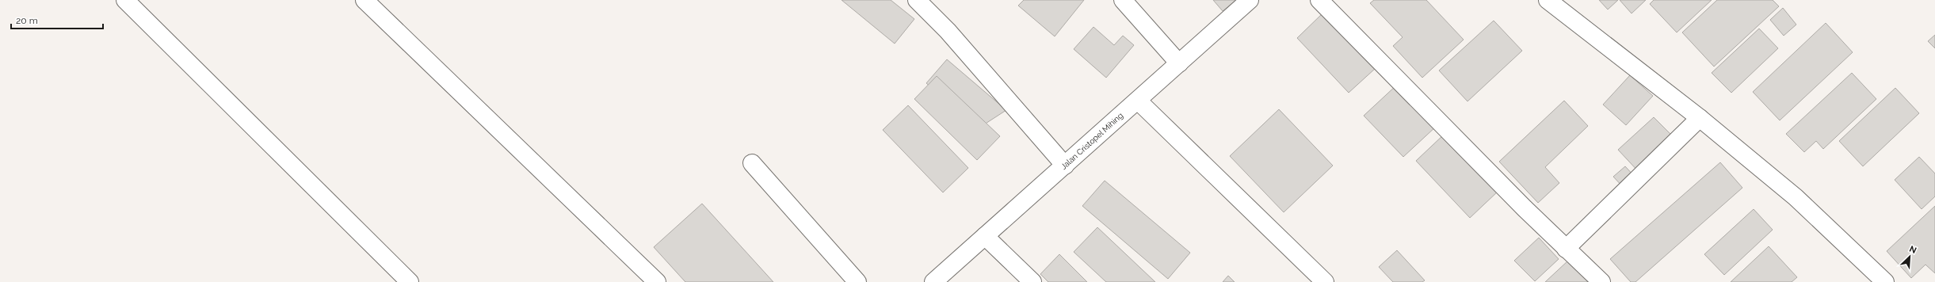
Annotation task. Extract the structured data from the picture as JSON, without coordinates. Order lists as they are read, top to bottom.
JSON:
{
  "streets": {
    "street": ["Jalan Cristopel Mihing"]
  },
  "scale_bar": "20 m",
  "north": "top right"
}
